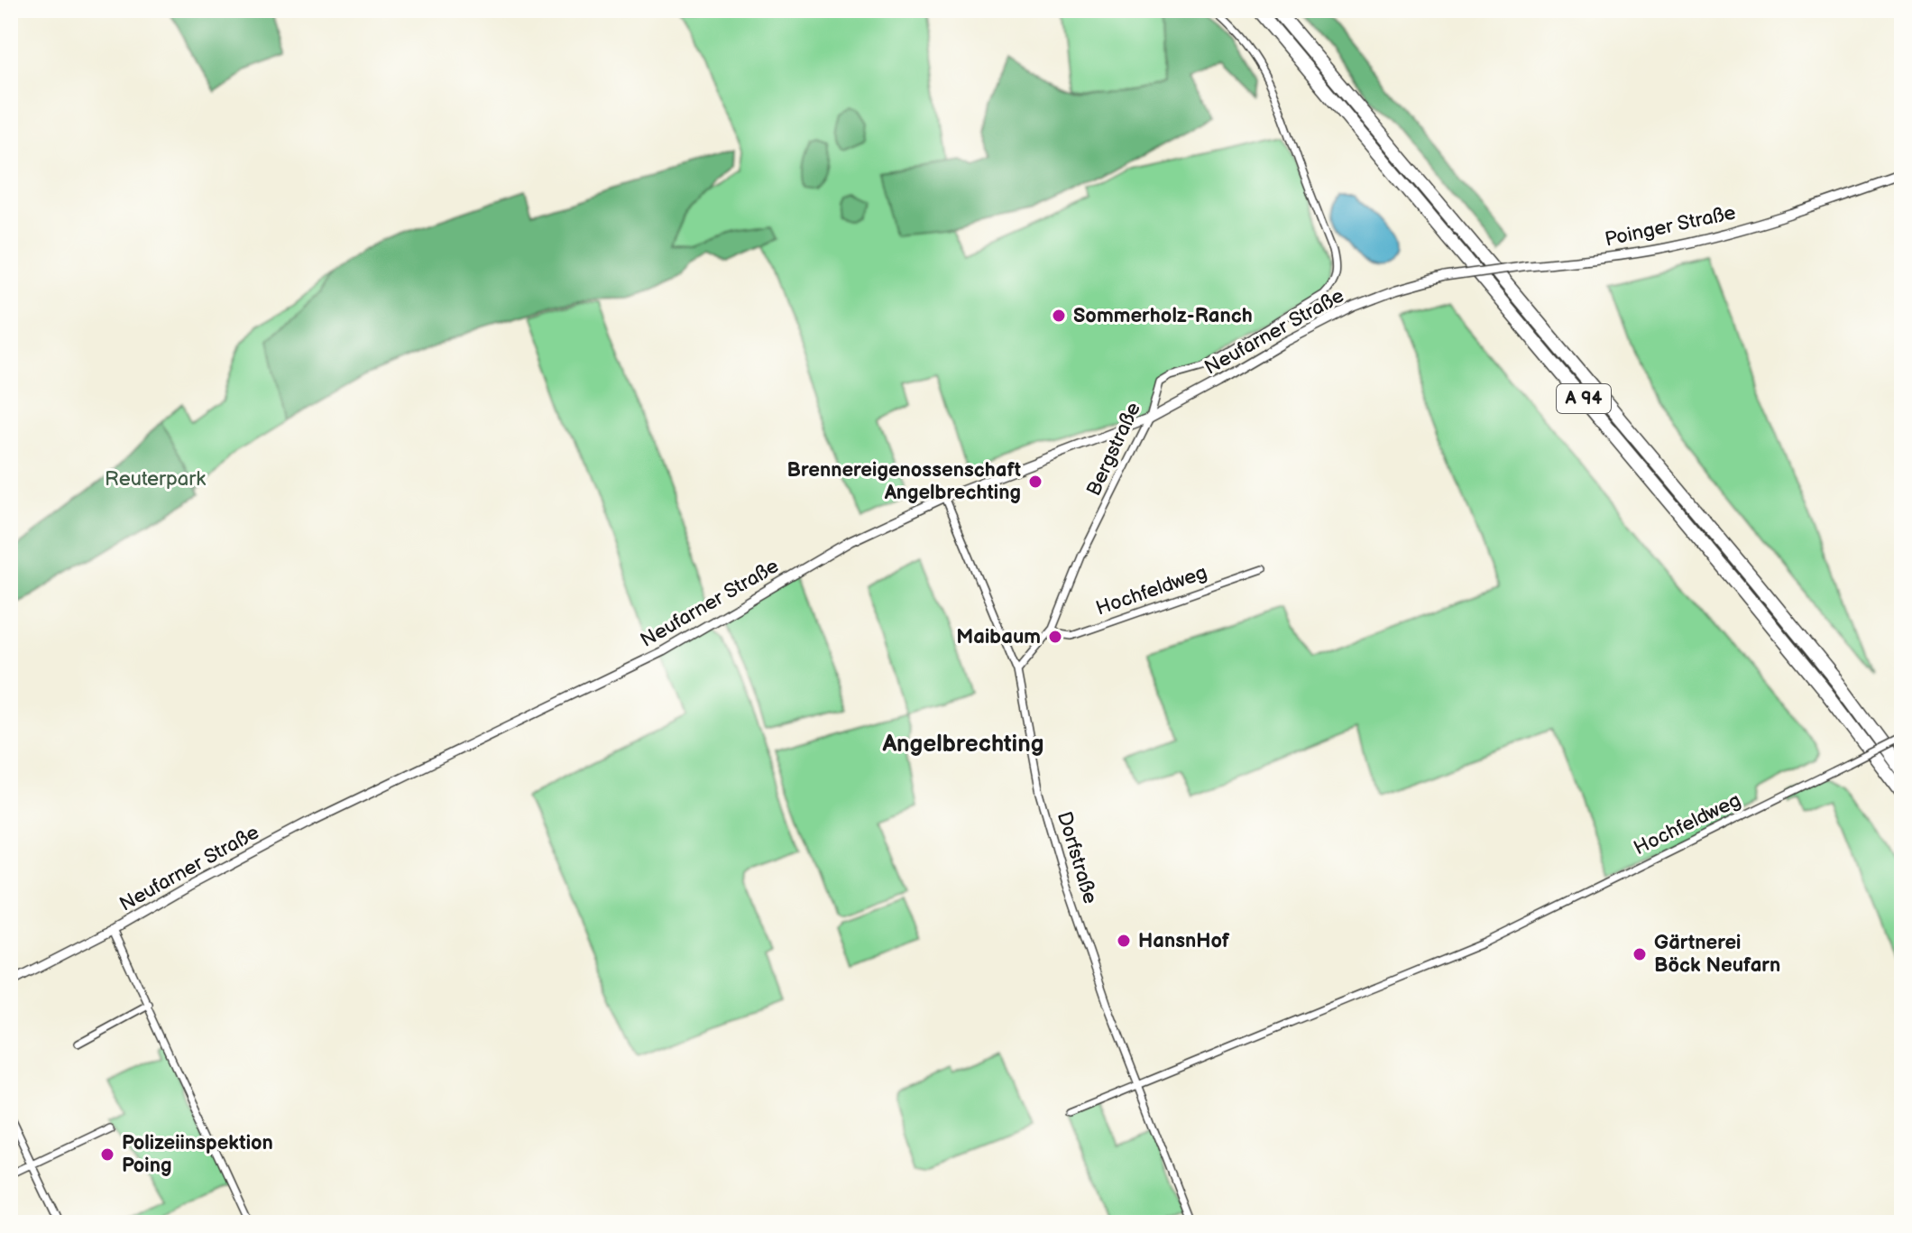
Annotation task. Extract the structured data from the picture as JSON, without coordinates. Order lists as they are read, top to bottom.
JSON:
{
  "streets": {
    "highway": ["A 94"],
    "street": [
      "Poinger Straße",
      "Neufarner Straße",
      "Bergstraße",
      "Hochfeldweg",
      "Dorfstraße"
    ]
  },
  "crossings": [
    ["Poinger Straße", "Neufarner Straße"],
    ["Neufarner Straße", "Bergstraße"],
    ["Neufarner Straße", "Dorfstraße"],
    ["Bergstraße", "Hochfeldweg"],
    ["Bergstraße", "Dorfstraße"],
    ["Hochfeldweg", "Dorfstraße"]
  ],
  "districts": ["Angelbrechting"],
  "parks": ["Reuterpark"],
  "places": [
    "Sommerholz-Ranch",
    "Brennereigenossenschaft Angelbrechting",
    "Maibaum",
    "HansnHof",
    "Gärtnerei Böck Neufarn",
    "Polizeiinspektion Poing"
  ]
}
